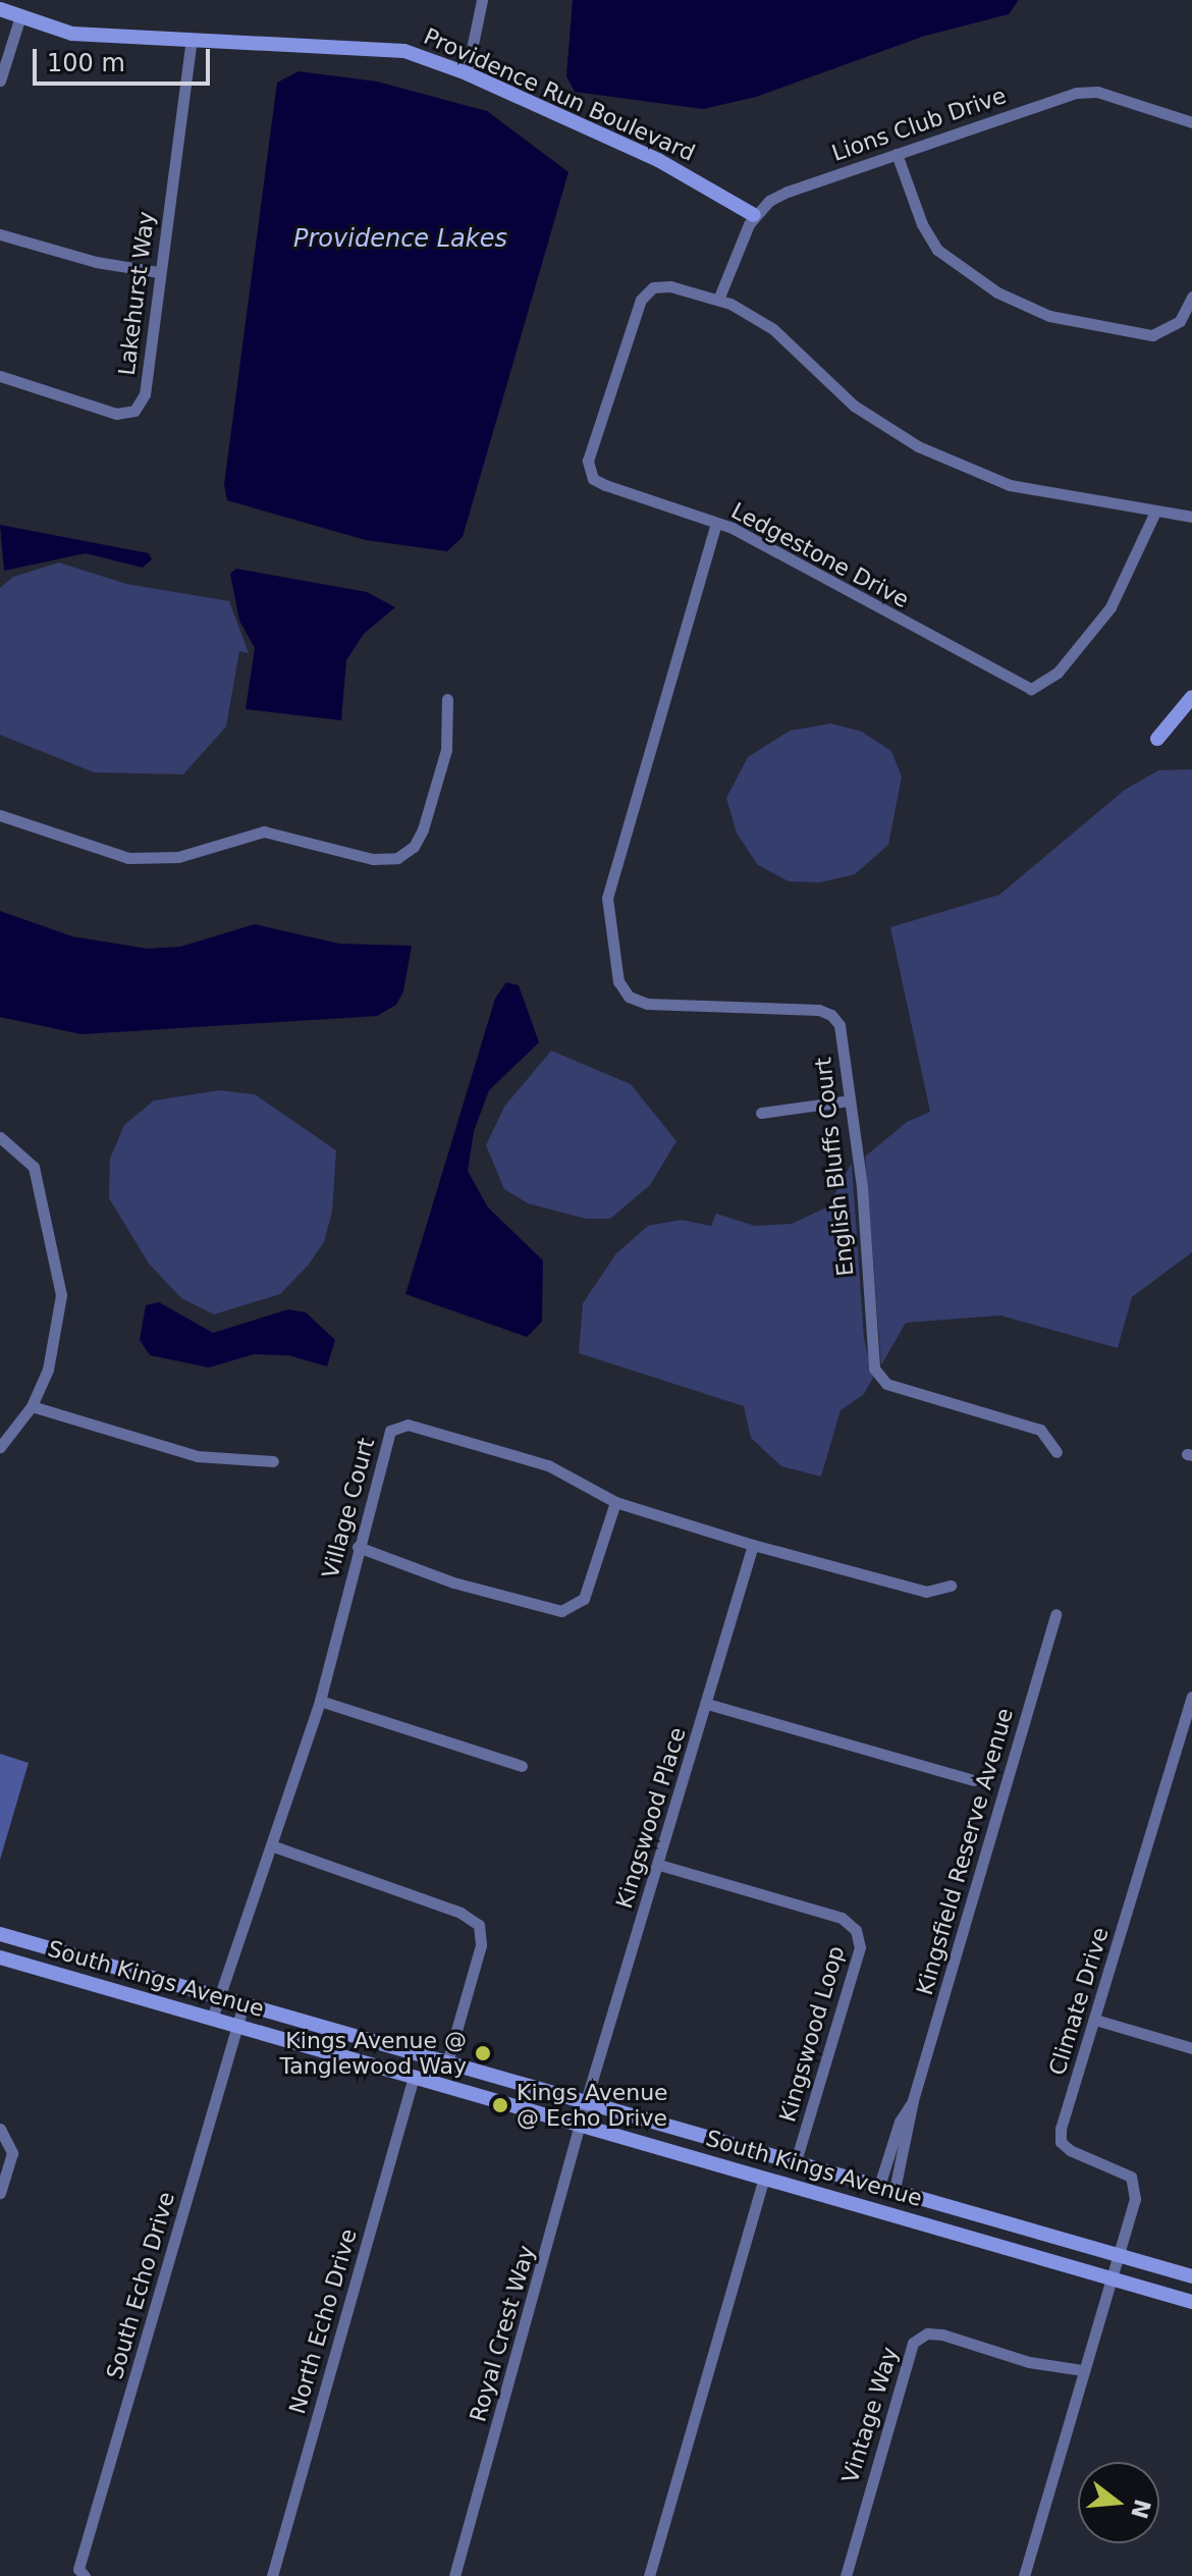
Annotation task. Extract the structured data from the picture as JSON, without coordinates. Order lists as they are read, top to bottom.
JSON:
{
  "streets": {
    "main road": ["Providence Run Boulevard", "South Kings Avenue"],
    "street": [
      "Lions Club Drive",
      "Lakehurst Way",
      "Ledgestone Drive",
      "English Bluffs Court",
      "Village Court",
      "Kingswood Place",
      "Kingsfield Reserve Avenue",
      "Climate Drive",
      "Kingswood Loop",
      "South Echo Drive",
      "North Echo Drive",
      "Royal Crest Way",
      "Vintage Way"
    ]
  },
  "crossings": [
    ["Providence Run Boulevard", "Lions Club Drive"],
    ["Providence Run Boulevard", "Lakehurst Way"],
    ["Ledgestone Drive", "English Bluffs Court"],
    ["Village Court", "Kingswood Place"],
    ["Village Court", "South Kings Avenue"],
    ["Kingswood Place", "South Kings Avenue"],
    ["Kingswood Place", "Kingswood Loop"],
    ["Kingswood Place", "Royal Crest Way"],
    ["Kingsfield Reserve Avenue", "South Kings Avenue"],
    ["South Kings Avenue", "Climate Drive"],
    ["South Kings Avenue", "Kingswood Loop"],
    ["South Kings Avenue", "South Echo Drive"],
    ["South Kings Avenue", "North Echo Drive"],
    ["South Kings Avenue", "Royal Crest Way"]
  ],
  "water": ["Providence Lakes"],
  "places": ["Kings Avenue @ Tanglewood Way", "Kings Avenue @ Echo Drive"],
  "scale_bar": "100 m",
  "north": "right"
}
